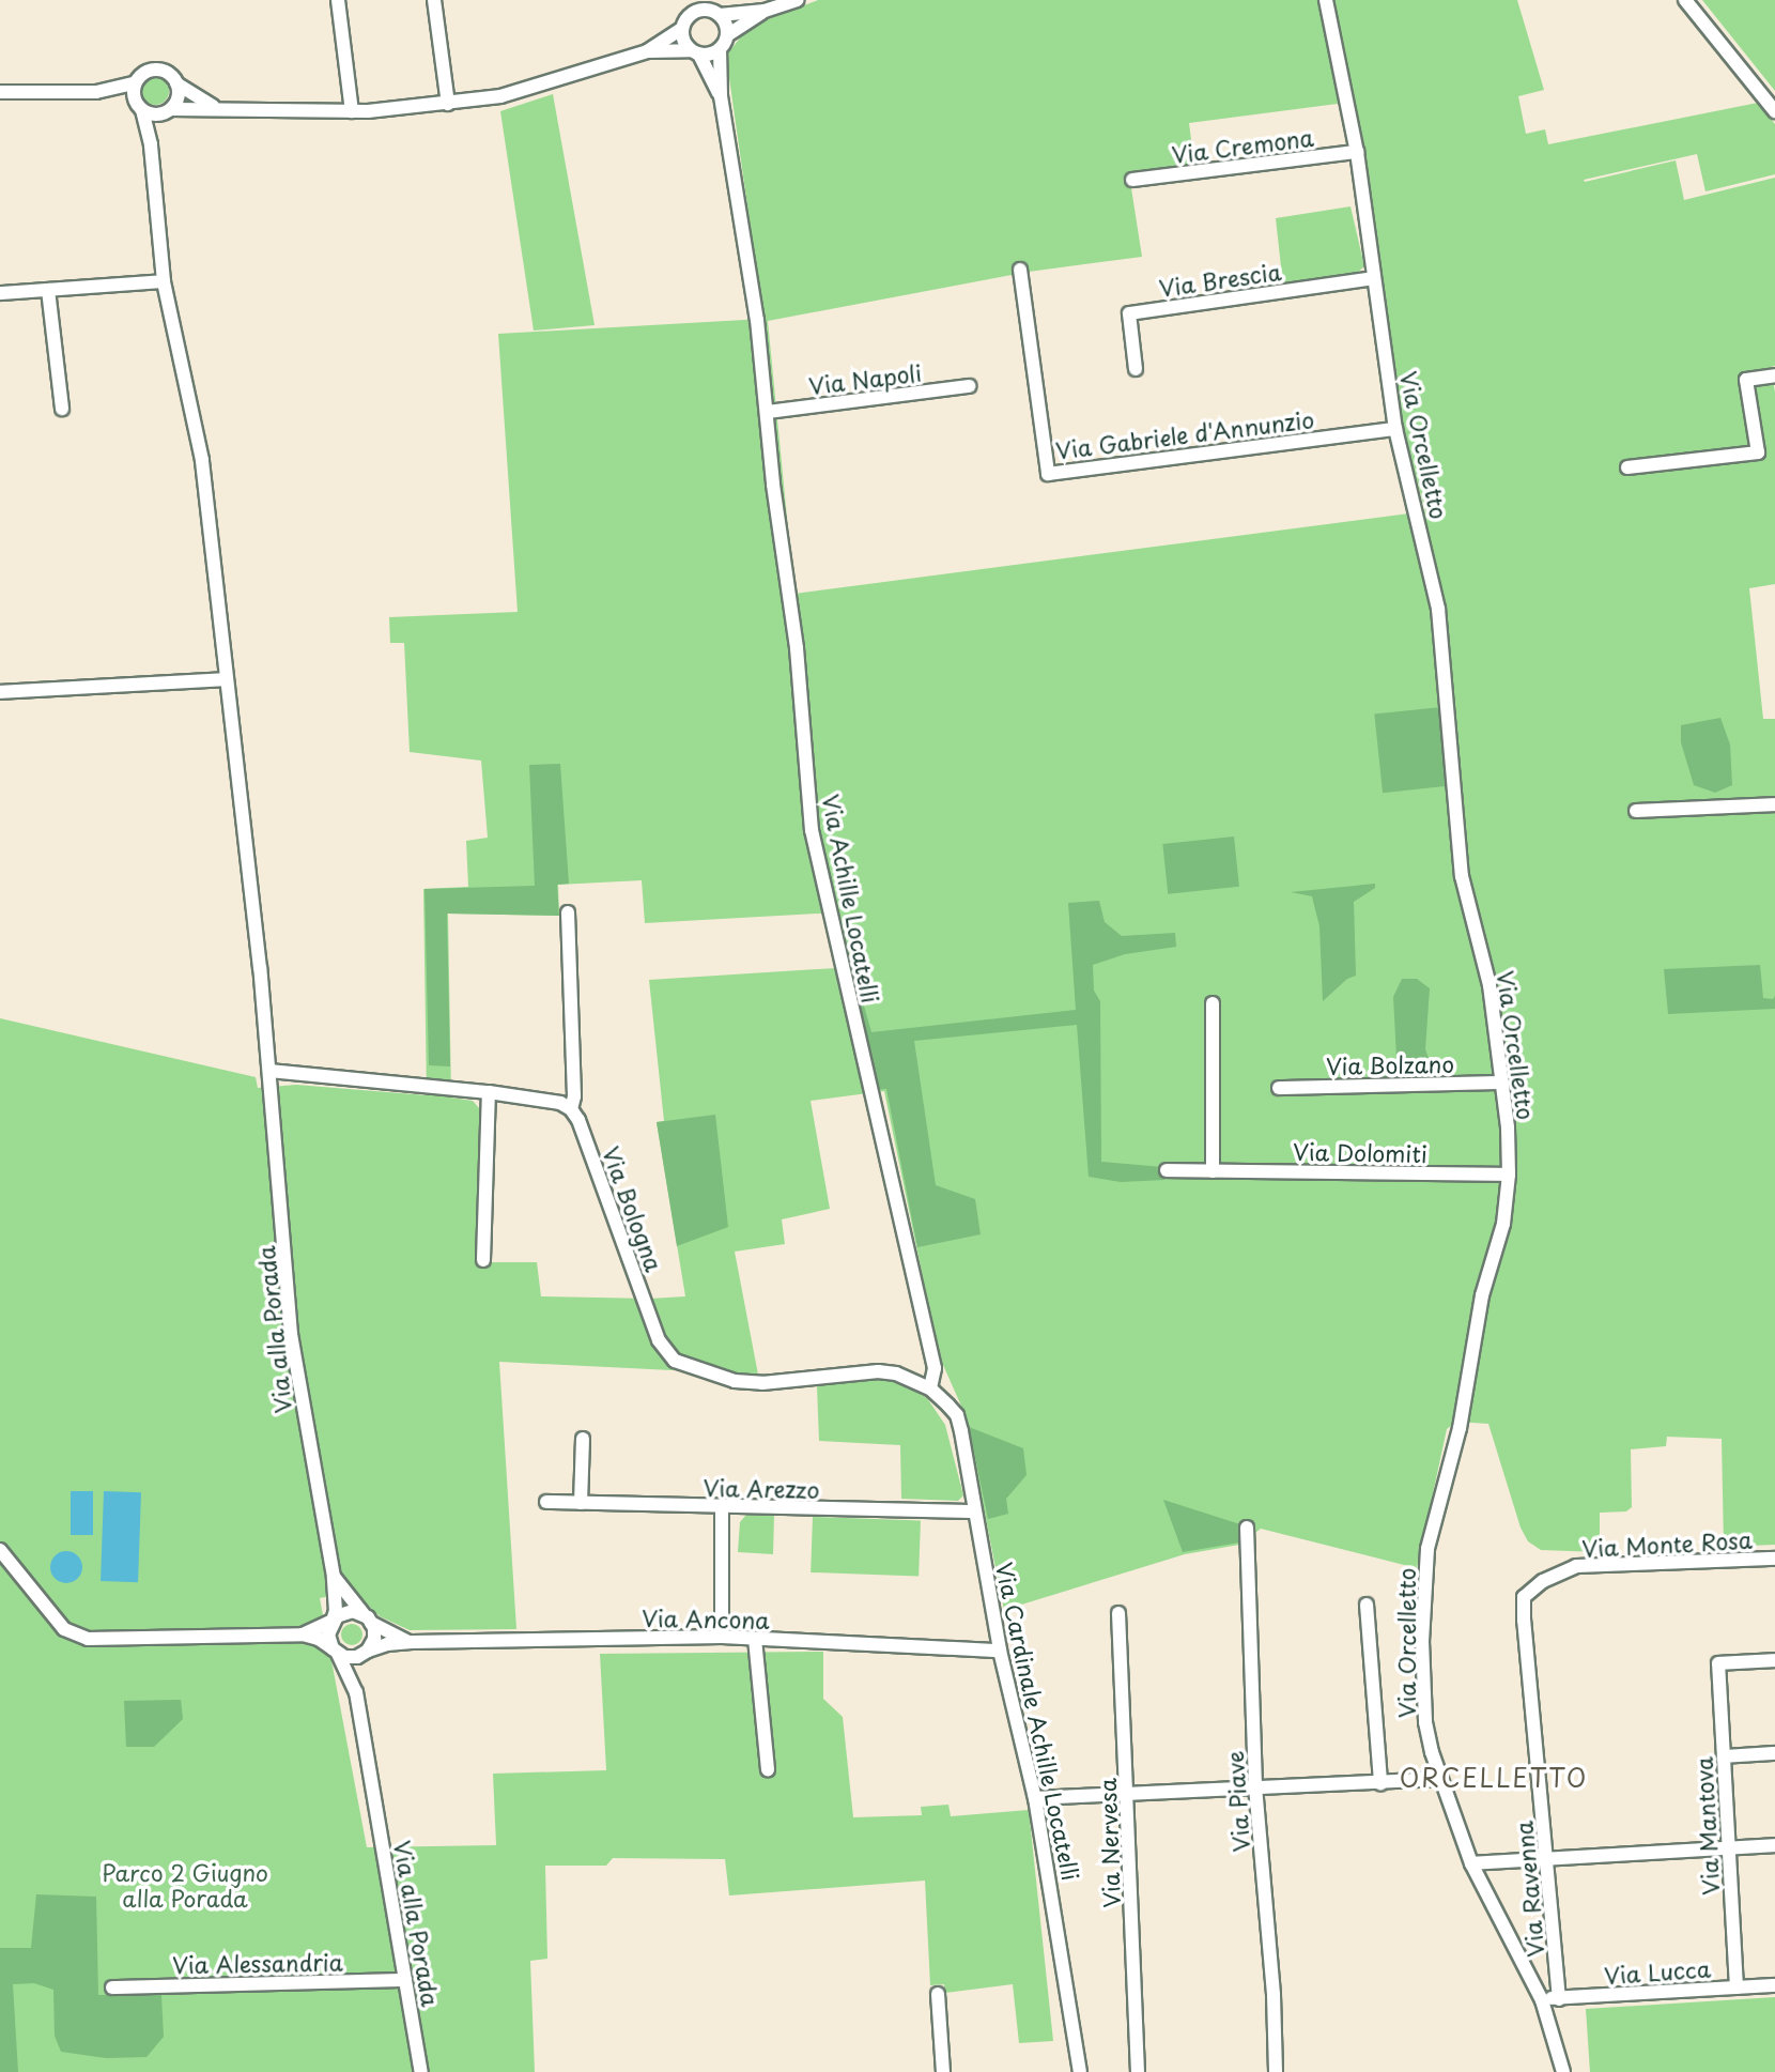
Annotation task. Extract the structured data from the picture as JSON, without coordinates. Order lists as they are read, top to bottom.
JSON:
{
  "streets": {
    "street": [
      "Via Cremona",
      "Via Brescia",
      "Via Napoli",
      "Via Gabriele d'Annunzio",
      "Via Orcelletto",
      "Via Achille Locatelli",
      "Via Bolzano",
      "Via Dolomiti",
      "Via Bologna",
      "Via alla Porada",
      "Via Arezzo",
      "Via Monte Rosa",
      "Via Ancona",
      "Via Cardinale Achille Locatelli",
      "Via Piave",
      "Via Mantova",
      "Via Nervesa",
      "Via Ravenna",
      "Via Alessandria",
      "Via Lucca"
    ]
  },
  "crossings": [
    ["Via Cremona", "Via Orcelletto"],
    ["Via Brescia", "Via Orcelletto"],
    ["Via Napoli", "Via Achille Locatelli"],
    ["Via Gabriele d'Annunzio", "Via Orcelletto"],
    ["Via Orcelletto", "Via Bolzano"],
    ["Via Orcelletto", "Via Dolomiti"],
    ["Via Orcelletto", "Via Lucca"],
    ["Via Achille Locatelli", "Via Bologna"],
    ["Via Achille Locatelli", "Via Cardinale Achille Locatelli"],
    ["Via Bologna", "Via Cardinale Achille Locatelli"],
    ["Via alla Porada", "Via Ancona"],
    ["Via alla Porada", "Via Alessandria"],
    ["Via Arezzo", "Via Cardinale Achille Locatelli"],
    ["Via Monte Rosa", "Via Ravenna"],
    ["Via Ancona", "Via Cardinale Achille Locatelli"],
    ["Via Mantova", "Via Lucca"],
    ["Via Ravenna", "Via Lucca"]
  ],
  "districts": ["ORCELLETTO"],
  "parks": ["Parco 2 Giugno alla Porada"]
}
